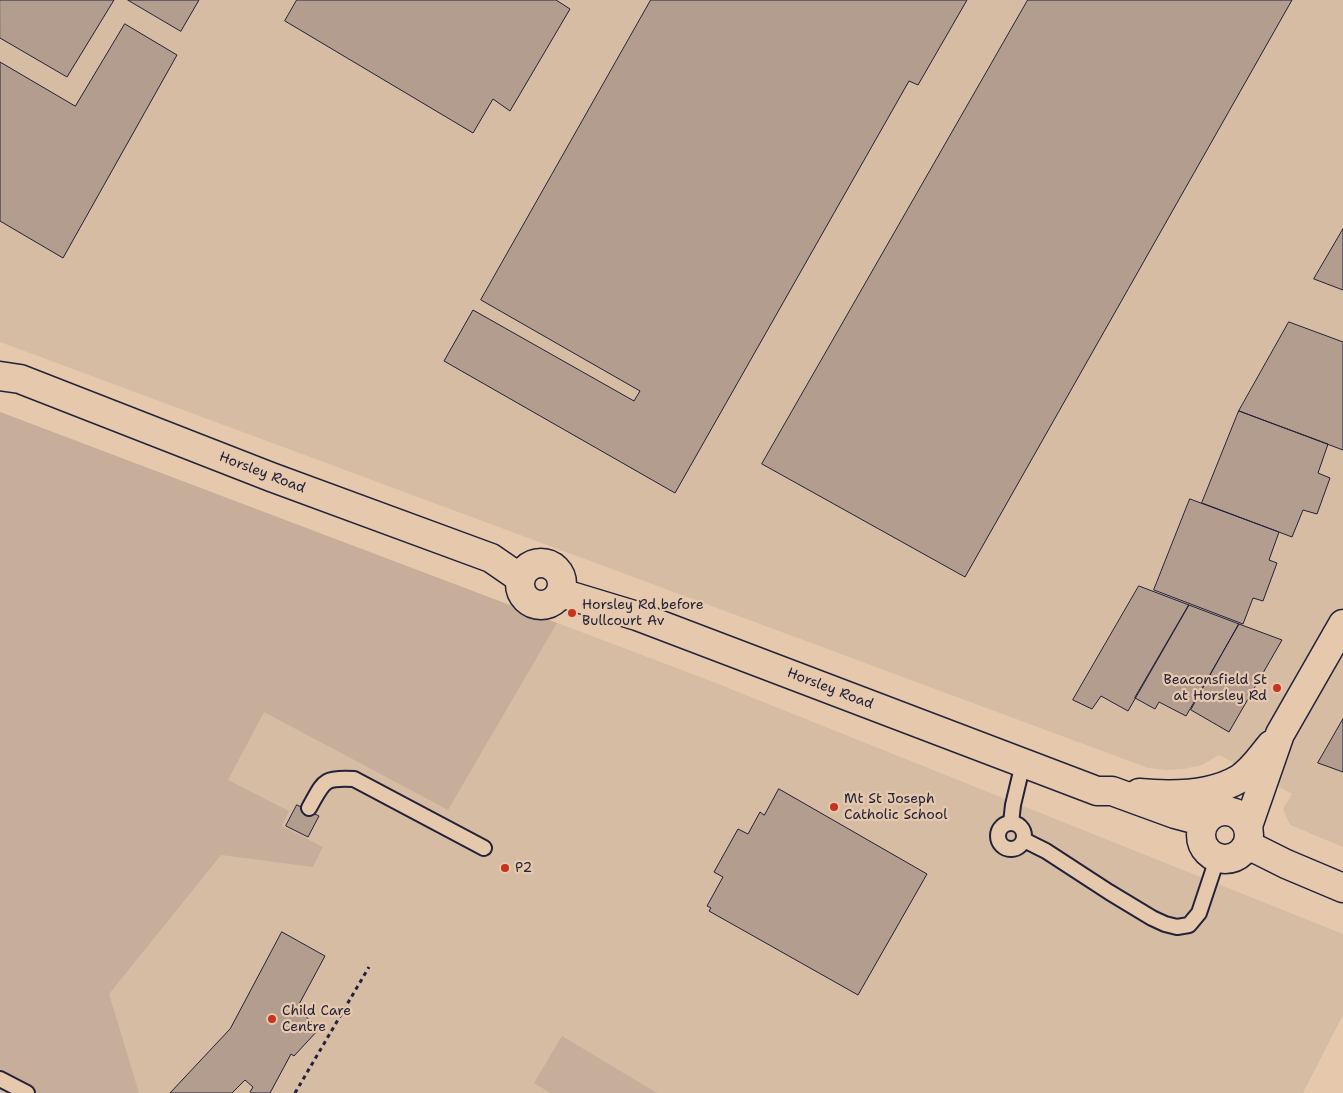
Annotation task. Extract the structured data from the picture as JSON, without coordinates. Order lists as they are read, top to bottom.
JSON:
{
  "streets": {
    "main road": ["Horsley Road"]
  },
  "places": [
    "Horsley Rd before Bullcourt Av",
    "Beaconsfield St at Horsley Rd",
    "Mt St Joseph Catholic School",
    "P2",
    "Child Care Centre"
  ]
}
